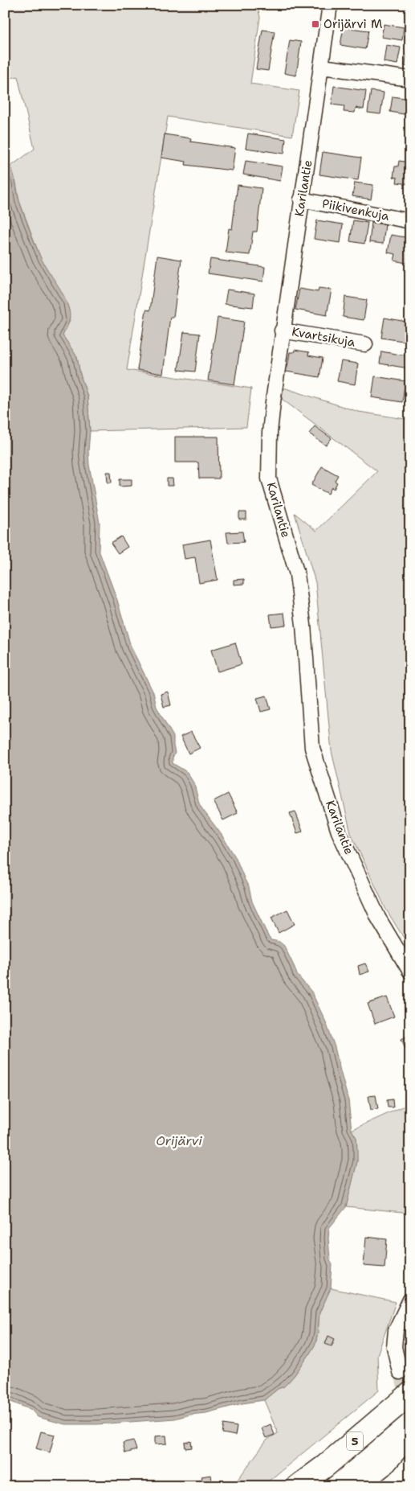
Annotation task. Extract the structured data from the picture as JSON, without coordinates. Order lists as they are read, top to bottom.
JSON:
{
  "streets": {
    "highway": ["5"],
    "street": ["Karilantie", "Piikivenkuja", "Kvartsikuja"]
  },
  "crossings": [
    ["Karilantie", "Piikivenkuja"],
    ["Karilantie", "Kvartsikuja"]
  ],
  "water": ["Orijärvi"],
  "places": {
    "transit": ["Orijärvi M"]
  }
}
